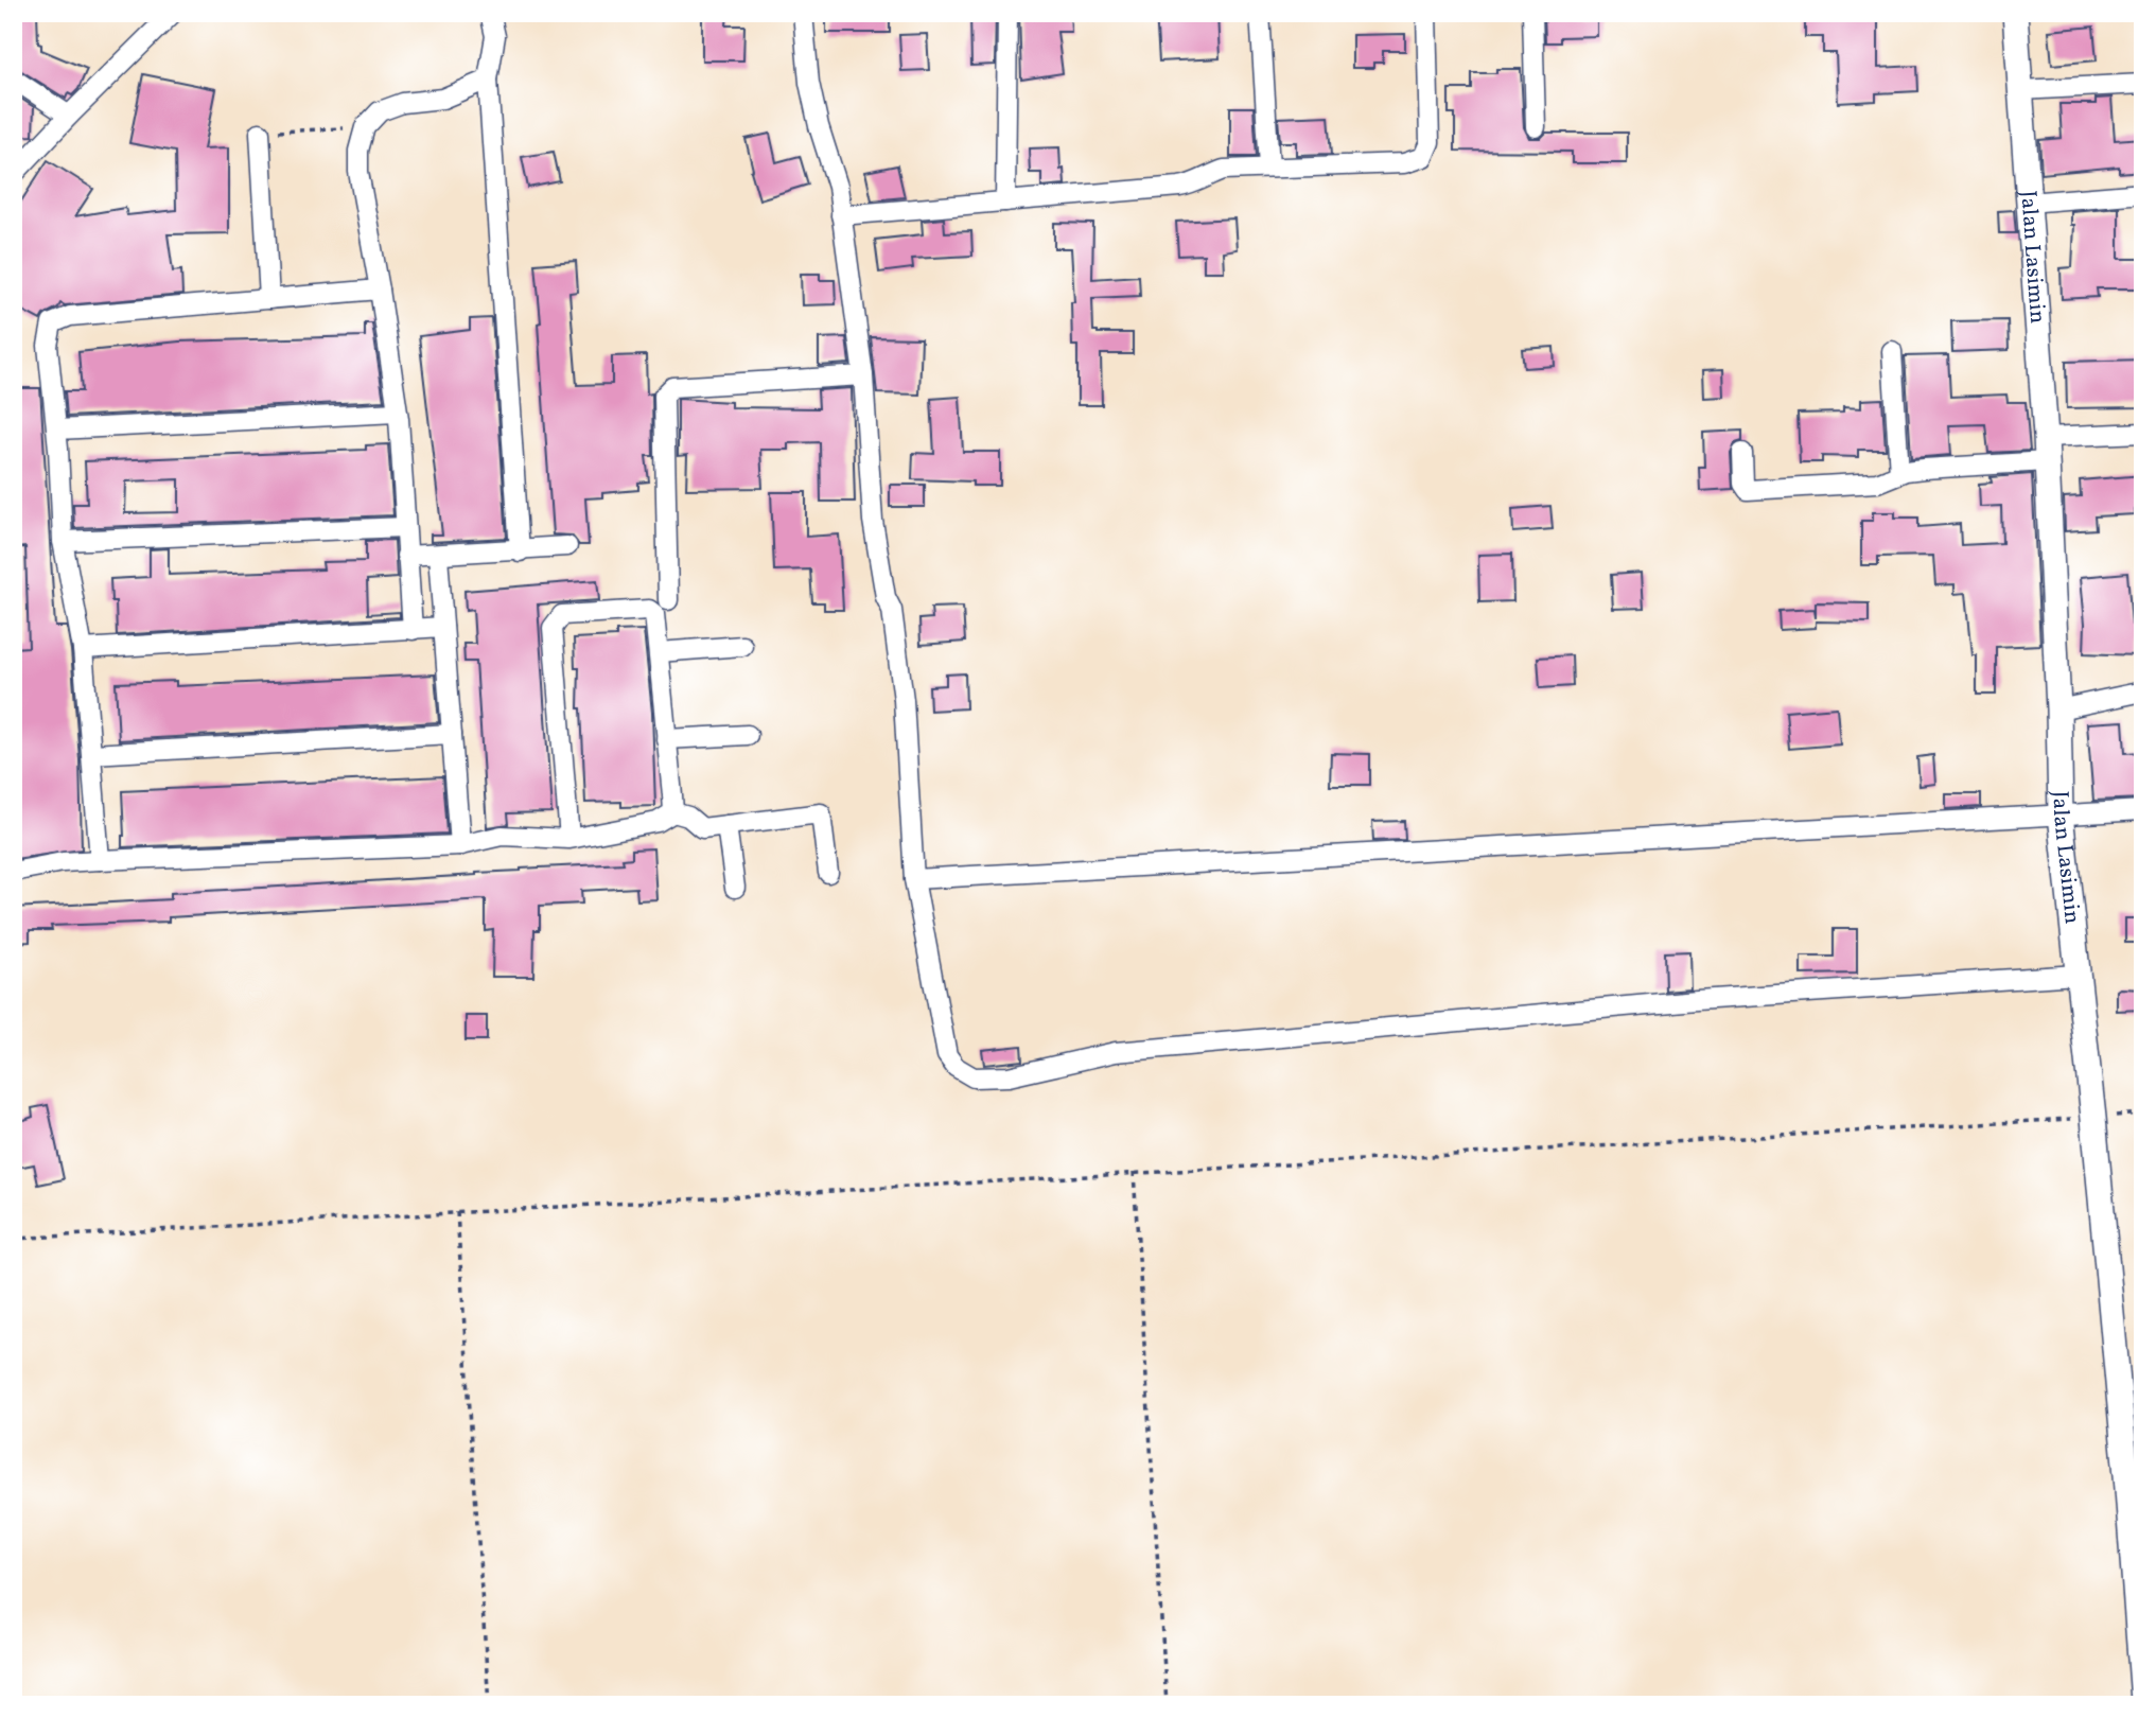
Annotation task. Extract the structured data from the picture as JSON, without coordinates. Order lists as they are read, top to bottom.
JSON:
{
  "streets": {
    "street": ["Jalan Lasimin"]
  }
}
